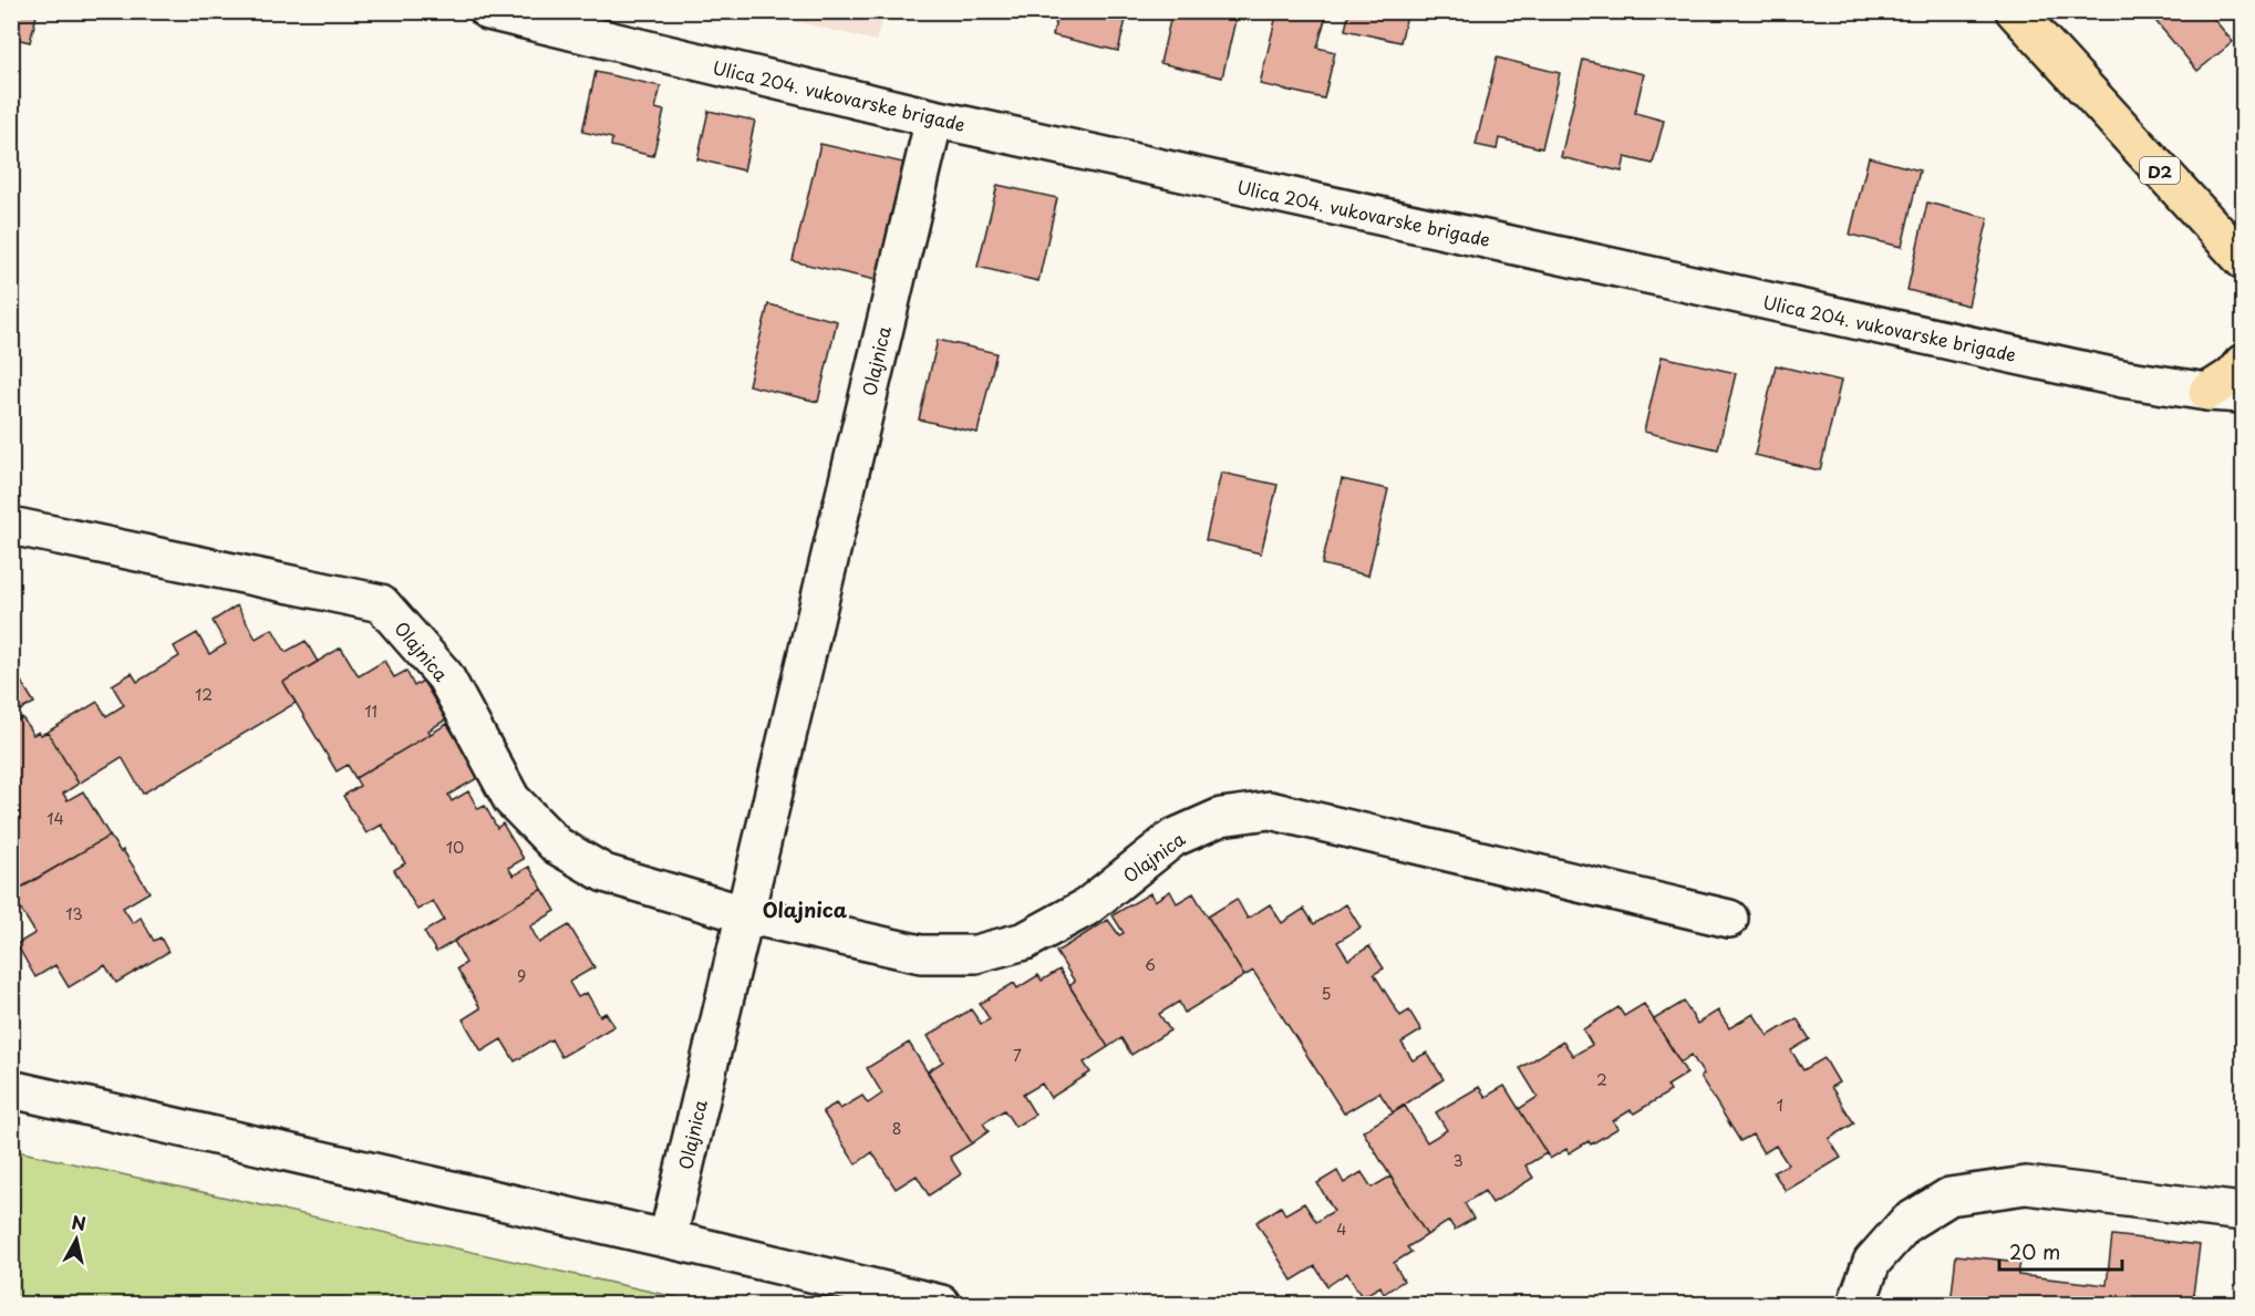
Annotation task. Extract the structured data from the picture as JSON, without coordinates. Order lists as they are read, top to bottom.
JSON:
{
  "streets": {
    "main road": ["D2"],
    "street": ["Ulica 204. vukovarske brigade", "Olajnica"]
  },
  "crossings": [
    ["Ulica 204. vukovarske brigade", "Olajnica"]
  ],
  "districts": ["Olajnica"],
  "house_numbers": [
    "12",
    "11",
    "14",
    "10",
    "13",
    "6",
    "9",
    "5",
    "7",
    "2",
    "1",
    "8",
    "3",
    "4"
  ],
  "scale_bar": "20 m",
  "north": "top"
}
